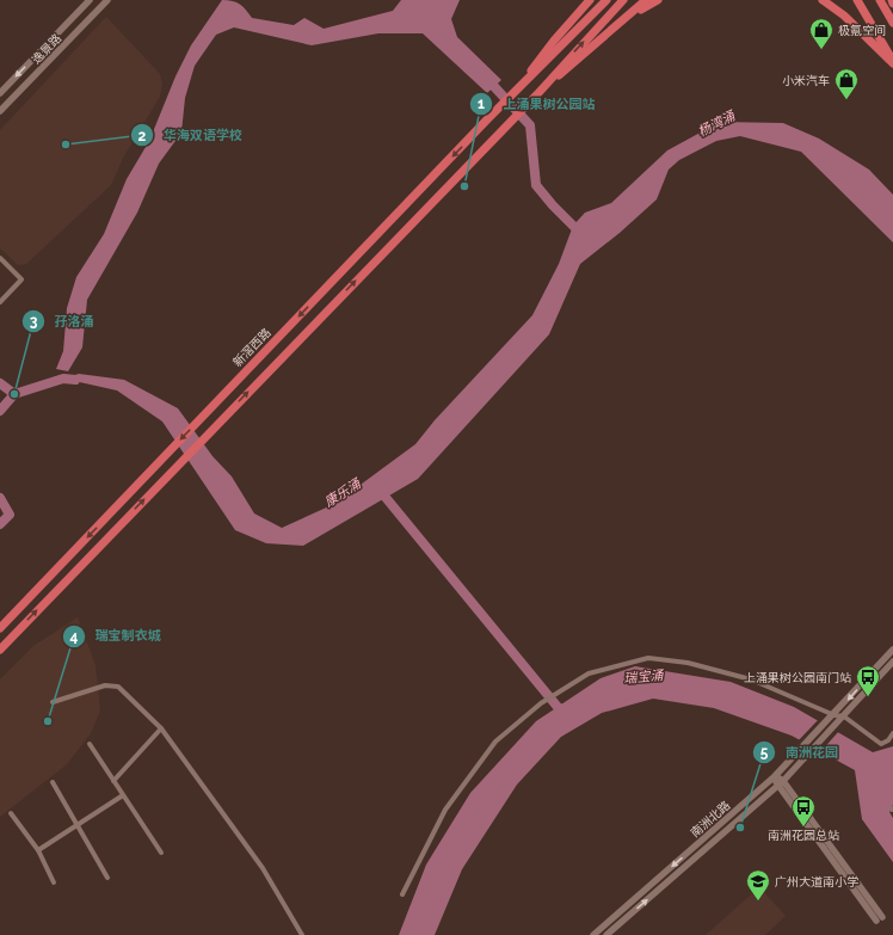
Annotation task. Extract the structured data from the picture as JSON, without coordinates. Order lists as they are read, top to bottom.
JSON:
{
  "streets": {
    "highway": ["新滘西路"],
    "main road": ["逸景路", "南洲北路"]
  },
  "water": ["杨湾涌", "康乐涌", "瑞宝涌"],
  "places": {
    "shop": ["极氪空间", "小米汽车"],
    "other": [
      "华海双语学校",
      "上涌果树公园站",
      "孖洛涌",
      "瑞宝制衣城",
      "南洲花园"
    ],
    "bus stop": ["上涌果树公园南门站", "南洲花园总站"],
    "school or university": ["广州大道南小学"]
  }
}
